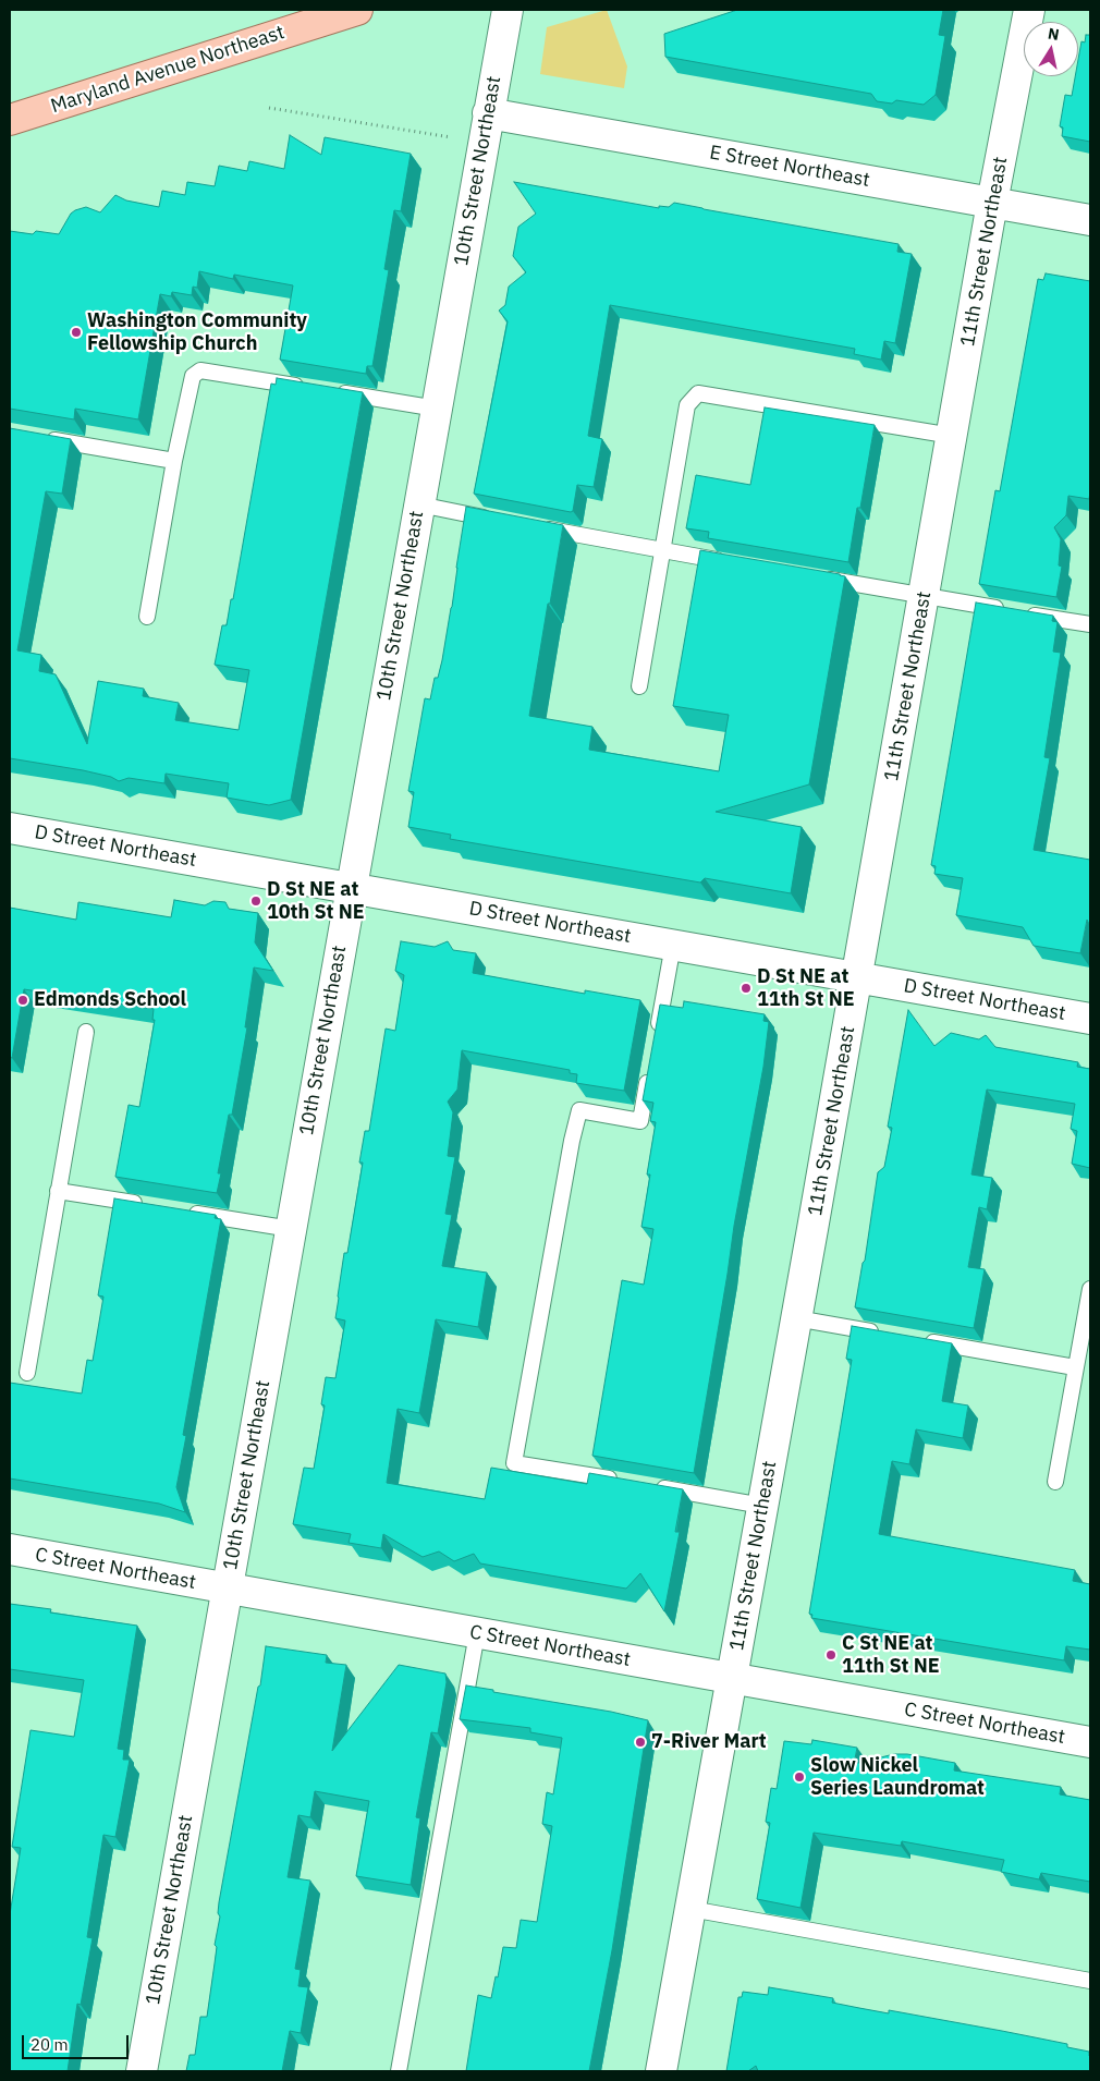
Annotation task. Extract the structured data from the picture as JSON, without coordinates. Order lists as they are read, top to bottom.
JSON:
{
  "streets": {
    "main road": ["Maryland Avenue Northeast"],
    "street": [
      "E Street Northeast",
      "10th Street Northeast",
      "11th Street Northeast",
      "D Street Northeast",
      "C Street Northeast"
    ]
  },
  "crossings": [
    ["E Street Northeast", "10th Street Northeast"],
    ["E Street Northeast", "11th Street Northeast"],
    ["10th Street Northeast", "D Street Northeast"],
    ["10th Street Northeast", "C Street Northeast"],
    ["11th Street Northeast", "D Street Northeast"],
    ["11th Street Northeast", "C Street Northeast"]
  ],
  "places": [
    "Washington Community Fellowship Church",
    "D St NE at 10th St NE",
    "D St NE at 11th St NE",
    "Edmonds School",
    "C St NE at 11th St NE",
    "7-River Mart",
    "Slow Nickel Series Laundromat"
  ],
  "scale_bar": "20 m",
  "north": "top"
}
